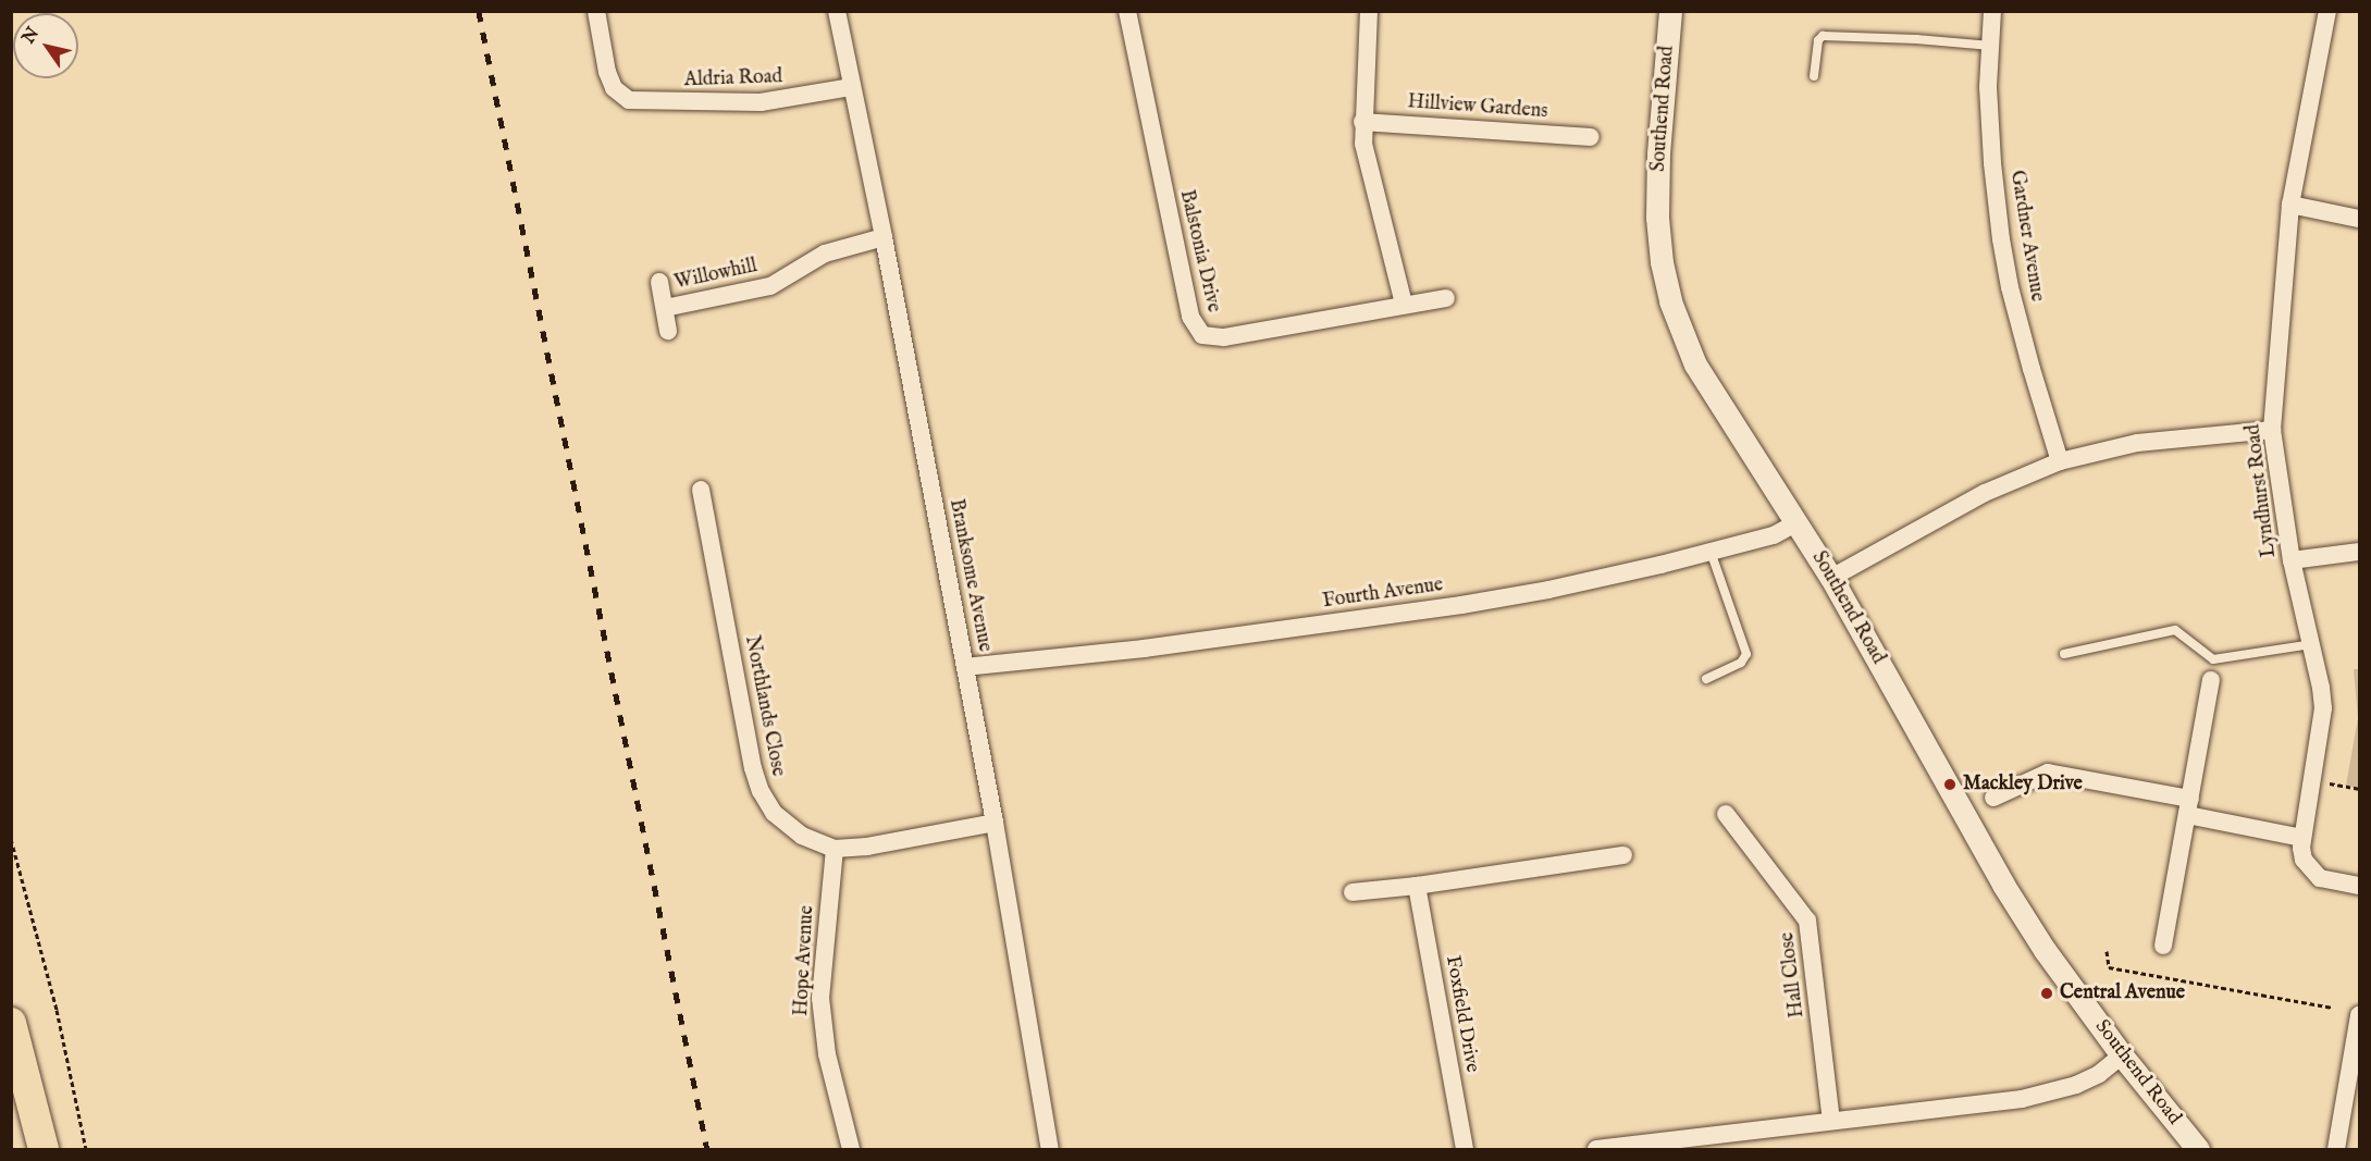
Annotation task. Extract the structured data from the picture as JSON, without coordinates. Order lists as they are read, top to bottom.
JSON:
{
  "streets": {
    "street": [
      "Aldria Road",
      "Hillview Gardens",
      "Southend Road",
      "Gardner Avenue",
      "Balstonia Drive",
      "Willowhill",
      "Lyndhurst Road",
      "Branksome Avenue",
      "Fourth Avenue",
      "Northlands Close",
      "Hope Avenue",
      "Hall Close",
      "Foxfield Drive"
    ]
  },
  "crossings": [
    ["Aldria Road", "Branksome Avenue"],
    ["Southend Road", "Fourth Avenue"],
    ["Willowhill", "Branksome Avenue"],
    ["Branksome Avenue", "Fourth Avenue"],
    ["Branksome Avenue", "Northlands Close"],
    ["Northlands Close", "Hope Avenue"]
  ],
  "places": ["Mackley Drive", "Central Avenue"],
  "north": "top left"
}
